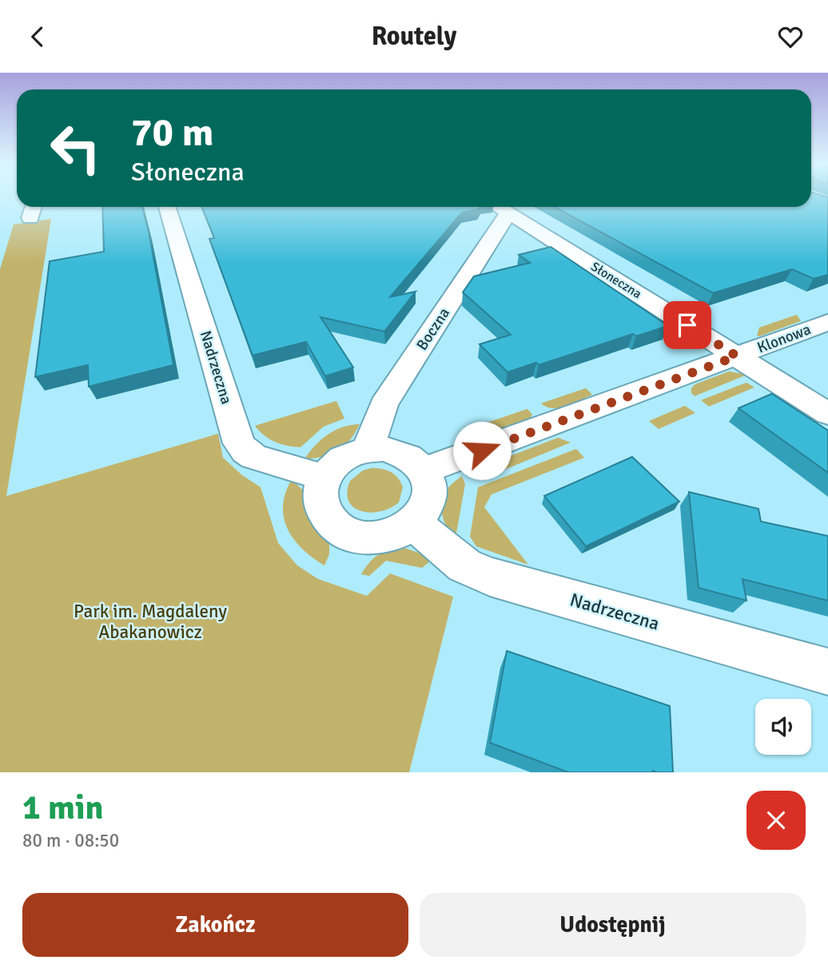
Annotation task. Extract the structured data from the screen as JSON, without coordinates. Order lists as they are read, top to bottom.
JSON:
{
  "streets": {
    "street": [
      "Słoneczna",
      "Boczna",
      "Klonowa",
      "Nadrzeczna"
    ]
  },
  "crossings": [
    ["Słoneczna", "Boczna"],
    ["Słoneczna", "Klonowa"],
    ["Boczna", "Klonowa"],
    ["Boczna", "Nadrzeczna"],
    ["Klonowa", "Nadrzeczna"]
  ],
  "parks": ["Park im. Magdaleny Abakanowicz"],
  "page": {
    "header": "Routely",
    "turn": ["70 m", "Słoneczna"],
    "heading": ["1 min", "80 m · 08:50"],
    "buttons": ["Zakończ", "Udostępnij"]
  }
}
